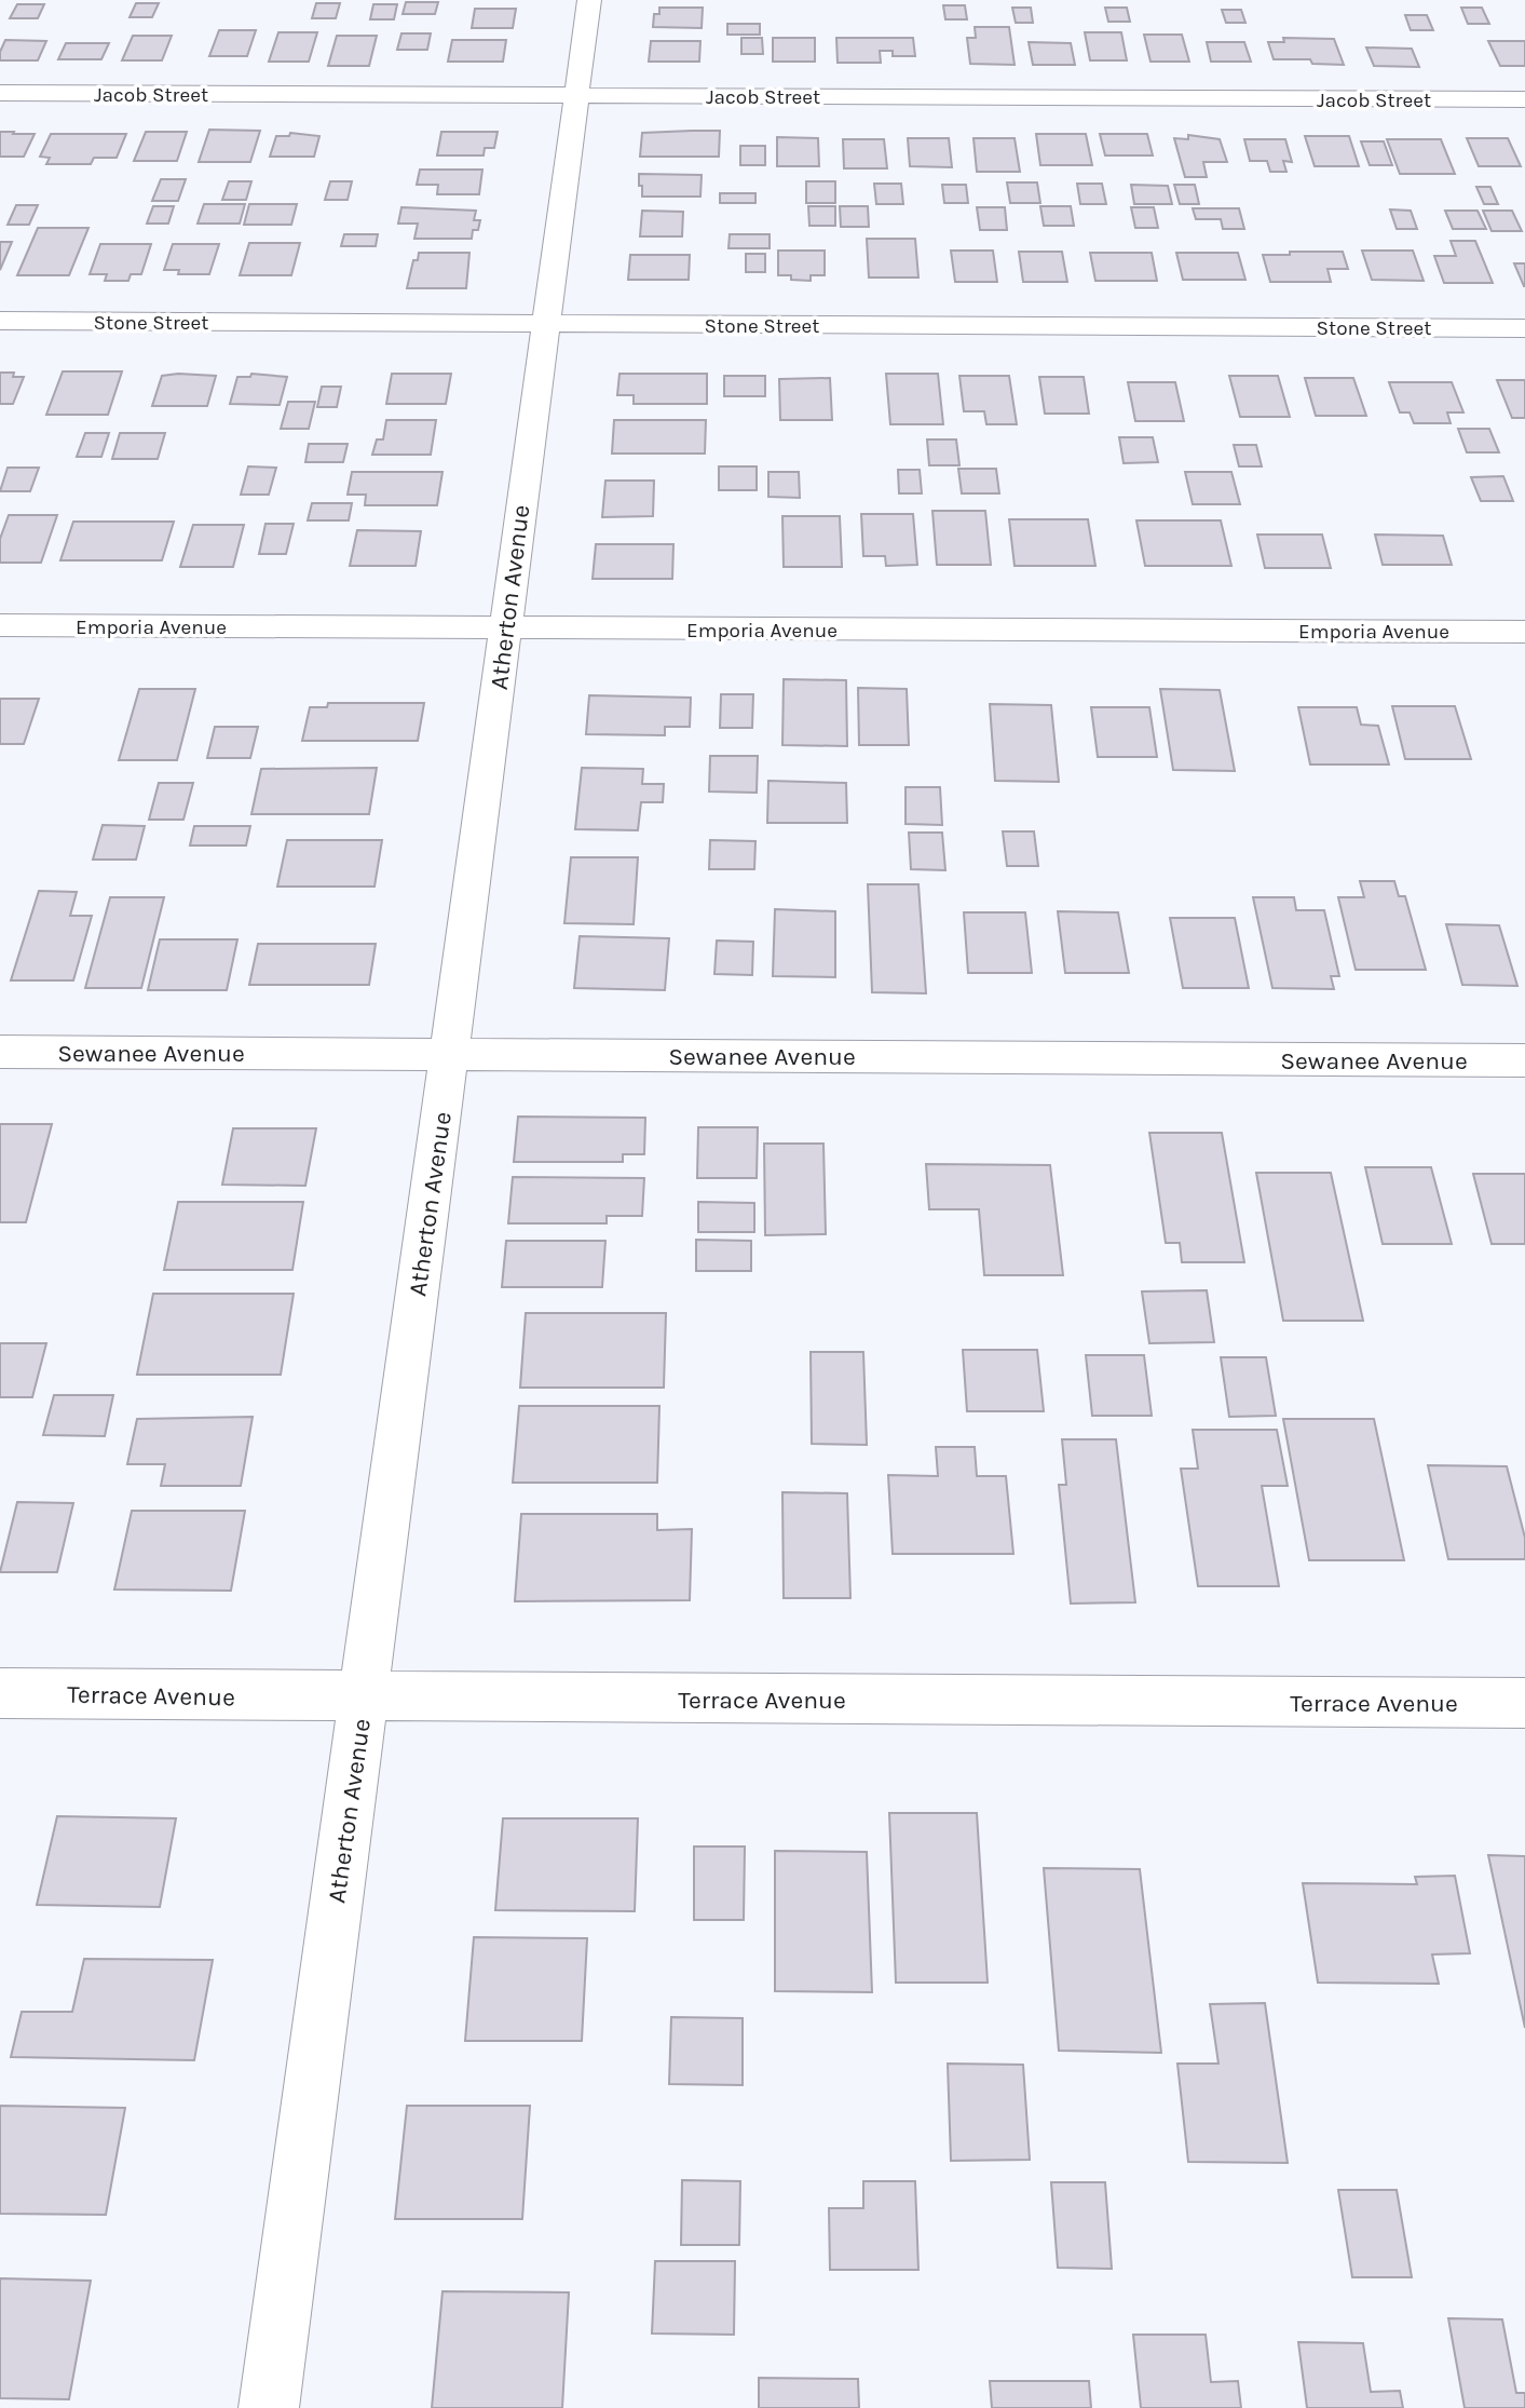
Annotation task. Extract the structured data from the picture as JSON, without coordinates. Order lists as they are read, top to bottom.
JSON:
{
  "streets": {
    "street": [
      "Jacob Street",
      "Stone Street",
      "Atherton Avenue",
      "Emporia Avenue",
      "Sewanee Avenue",
      "Terrace Avenue"
    ]
  },
  "crossings": [
    ["Jacob Street", "Atherton Avenue"],
    ["Stone Street", "Atherton Avenue"],
    ["Atherton Avenue", "Emporia Avenue"],
    ["Atherton Avenue", "Sewanee Avenue"],
    ["Atherton Avenue", "Terrace Avenue"]
  ]
}
